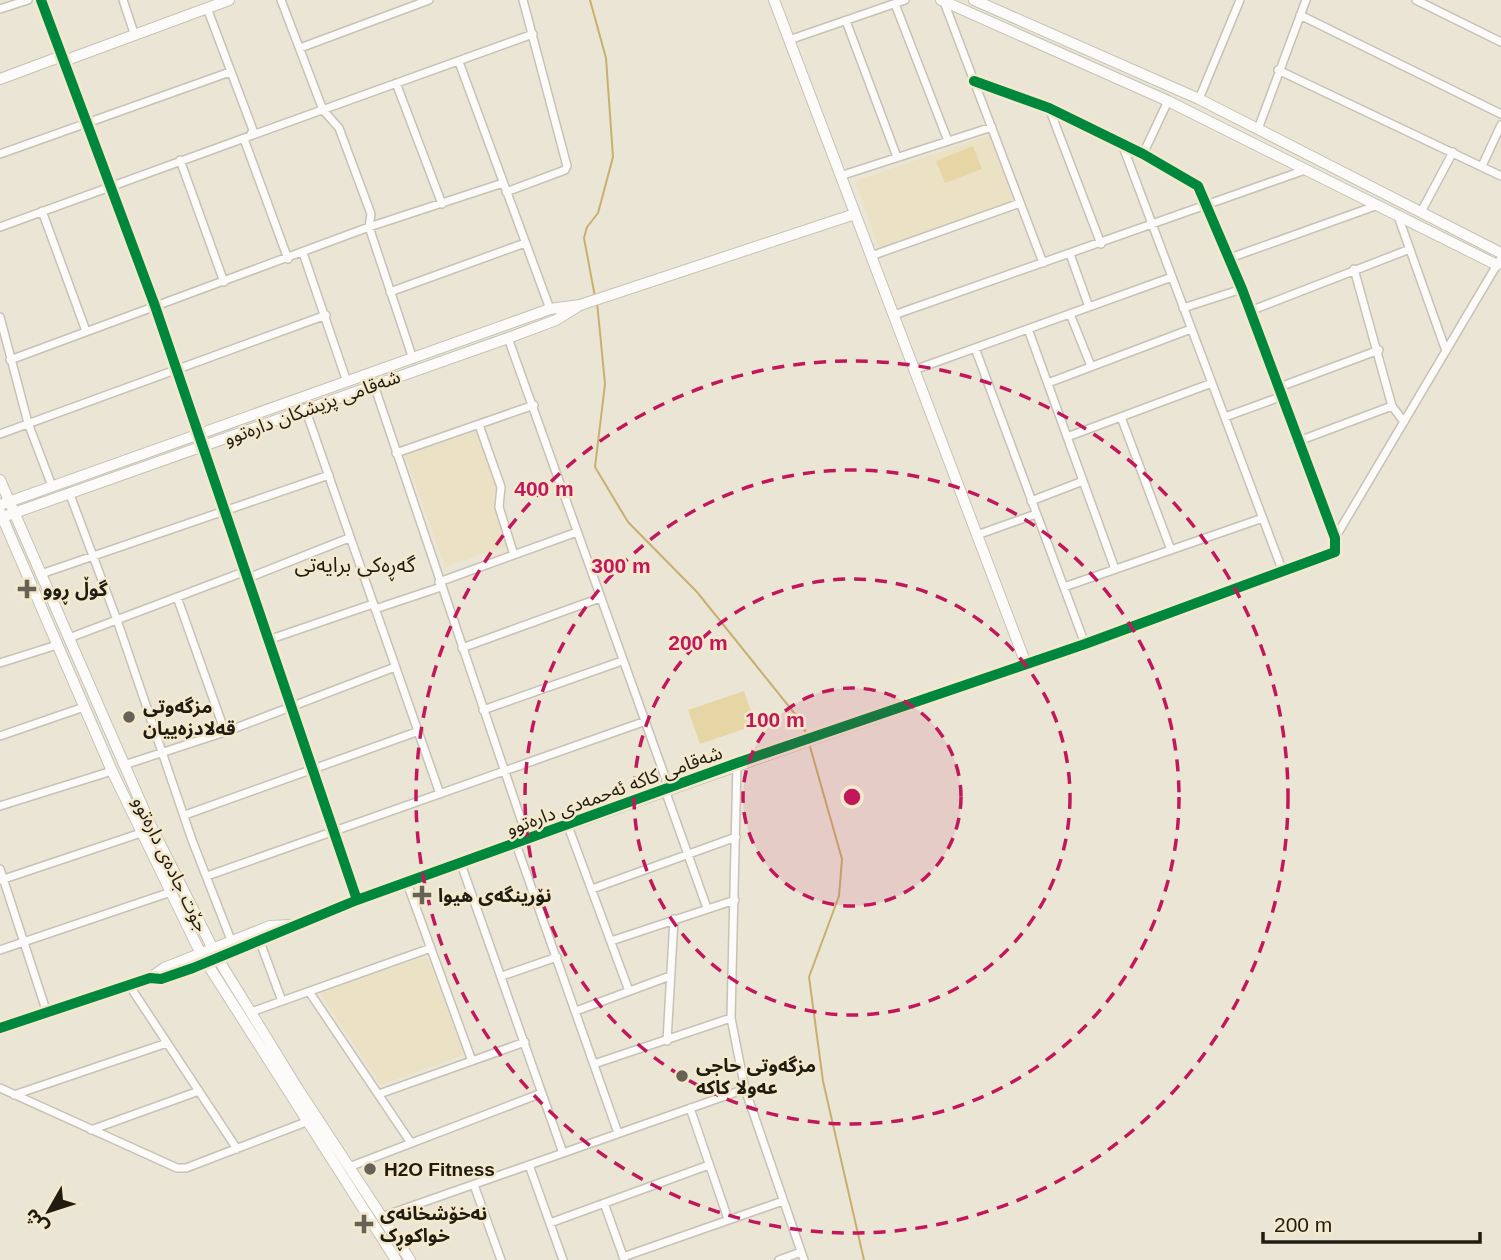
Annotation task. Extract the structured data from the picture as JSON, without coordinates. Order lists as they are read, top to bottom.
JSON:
{
  "streets": {
    "street": ["شەقامی پزیشکان دارەتوو", "شەقامی کاکە ئەحمەدی دارەتوو", "جۆت جادەی دارەتوو"]
  },
  "crossings": [
    ["شەقامی پزیشکان دارەتوو", "جۆت جادەی دارەتوو"],
    ["شەقامی کاکە ئەحمەدی دارەتوو", "جۆت جادەی دارەتوو"]
  ],
  "districts": ["گەڕەکی برایەتی"],
  "places": {
    "health": ["گوڵ ڕوو", "نۆرینگەی هیوا", "نەخۆشخانەی خواکوڕک"],
    "other": ["مزگەوتی قەلادزەییان", "مزگەوتی حاجی عەولا کاکە", "H2O Fitness"]
  },
  "scale_bar": "200 m",
  "north": "bottom left",
  "rings": [
    "400 m",
    "300 m",
    "200 m",
    "100 m"
  ]
}
